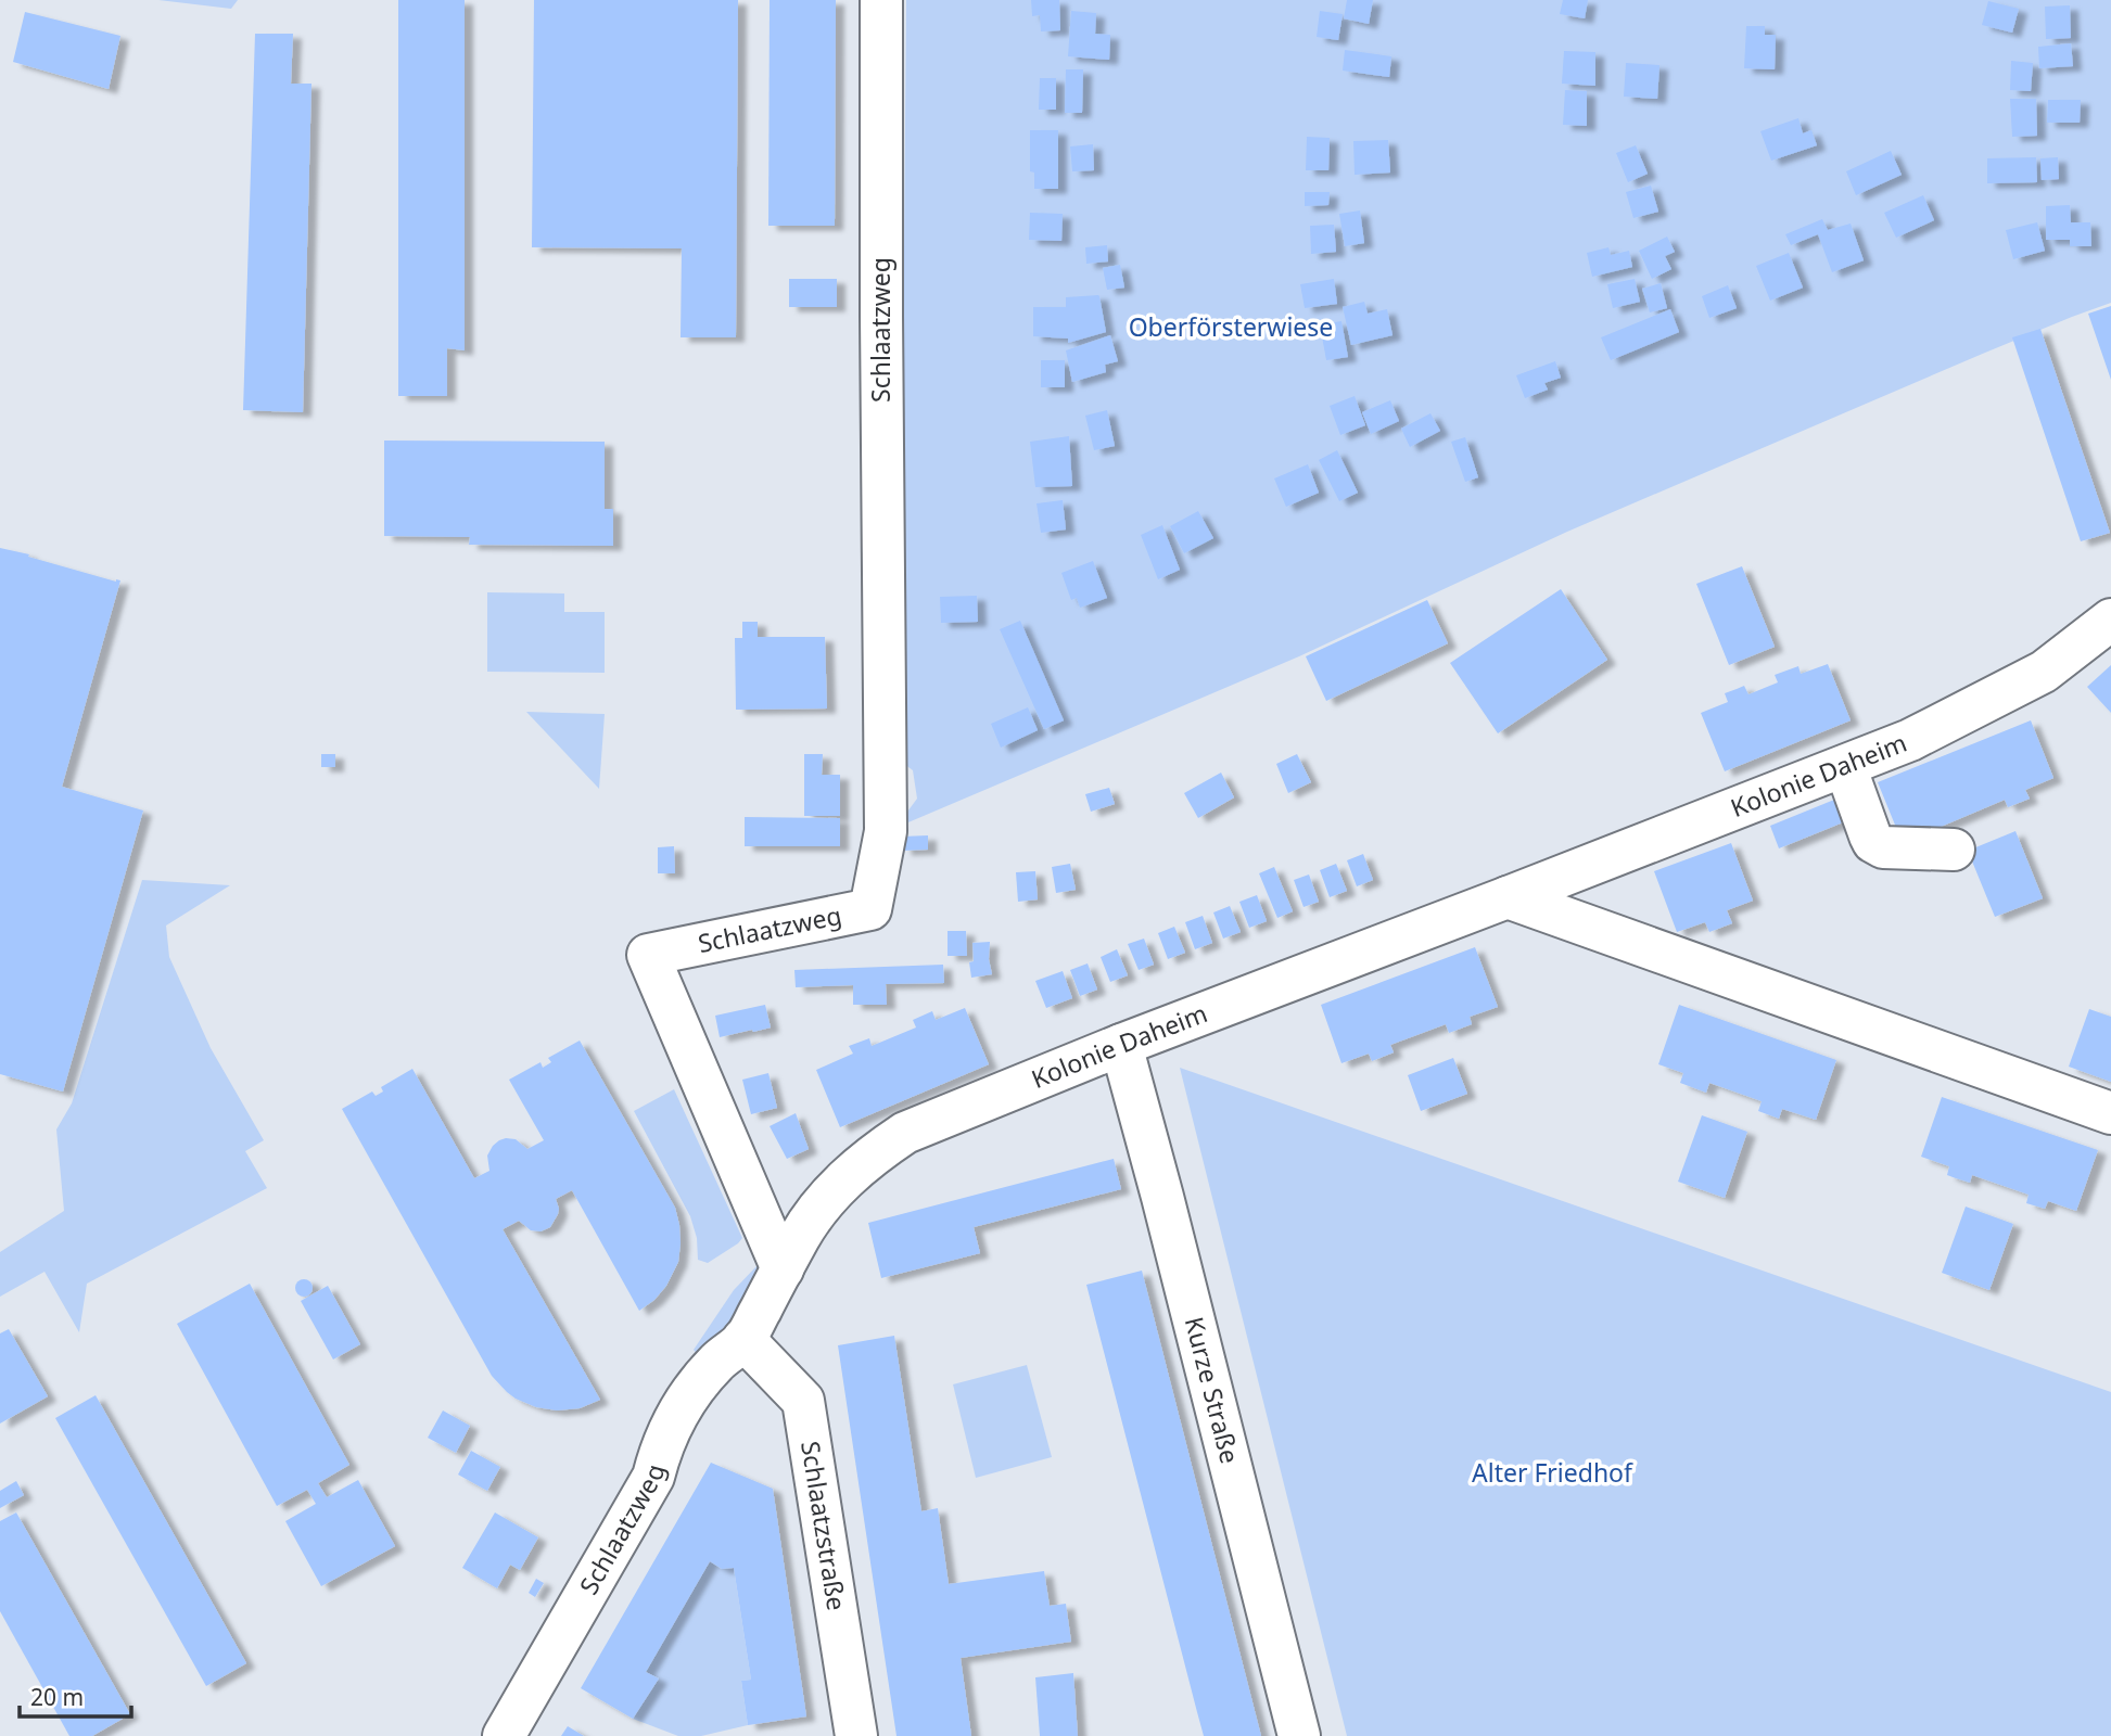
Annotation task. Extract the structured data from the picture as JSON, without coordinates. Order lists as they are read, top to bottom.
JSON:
{
  "streets": {
    "street": [
      "Schlaatzweg",
      "Kolonie Daheim",
      "Kurze Straße",
      "Schlaatzstraße"
    ]
  },
  "crossings": [
    ["Schlaatzweg", "Kolonie Daheim"],
    ["Schlaatzweg", "Schlaatzstraße"],
    ["Kolonie Daheim", "Kurze Straße"]
  ],
  "parks": ["Oberförsterwiese", "Alter Friedhof"],
  "scale_bar": "20 m"
}
